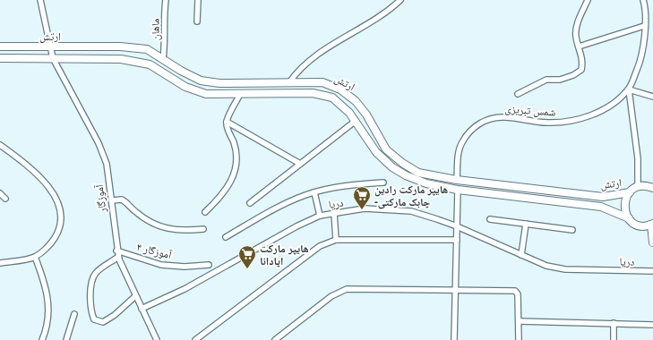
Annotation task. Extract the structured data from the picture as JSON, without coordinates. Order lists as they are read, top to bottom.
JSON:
{
  "streets": {
    "main road": ["ارتش"],
    "street": [
      "ماهان",
      "شمس تبریزی",
      "آموزگار",
      "دریا",
      "آموزگار ۴"
    ]
  },
  "crossings": [
    ["ماهان", "ارتش"],
    ["ارتش", "شمس تبریزی"],
    ["ارتش", "آموزگار"],
    ["آموزگار", "دریا"],
    ["آموزگار", "آموزگار ۴"]
  ],
  "places": {
    "supermarket": ["هایپر مارکت رادین -چابک مارکتی", "هایپر مارکت اپادانا"]
  }
}
